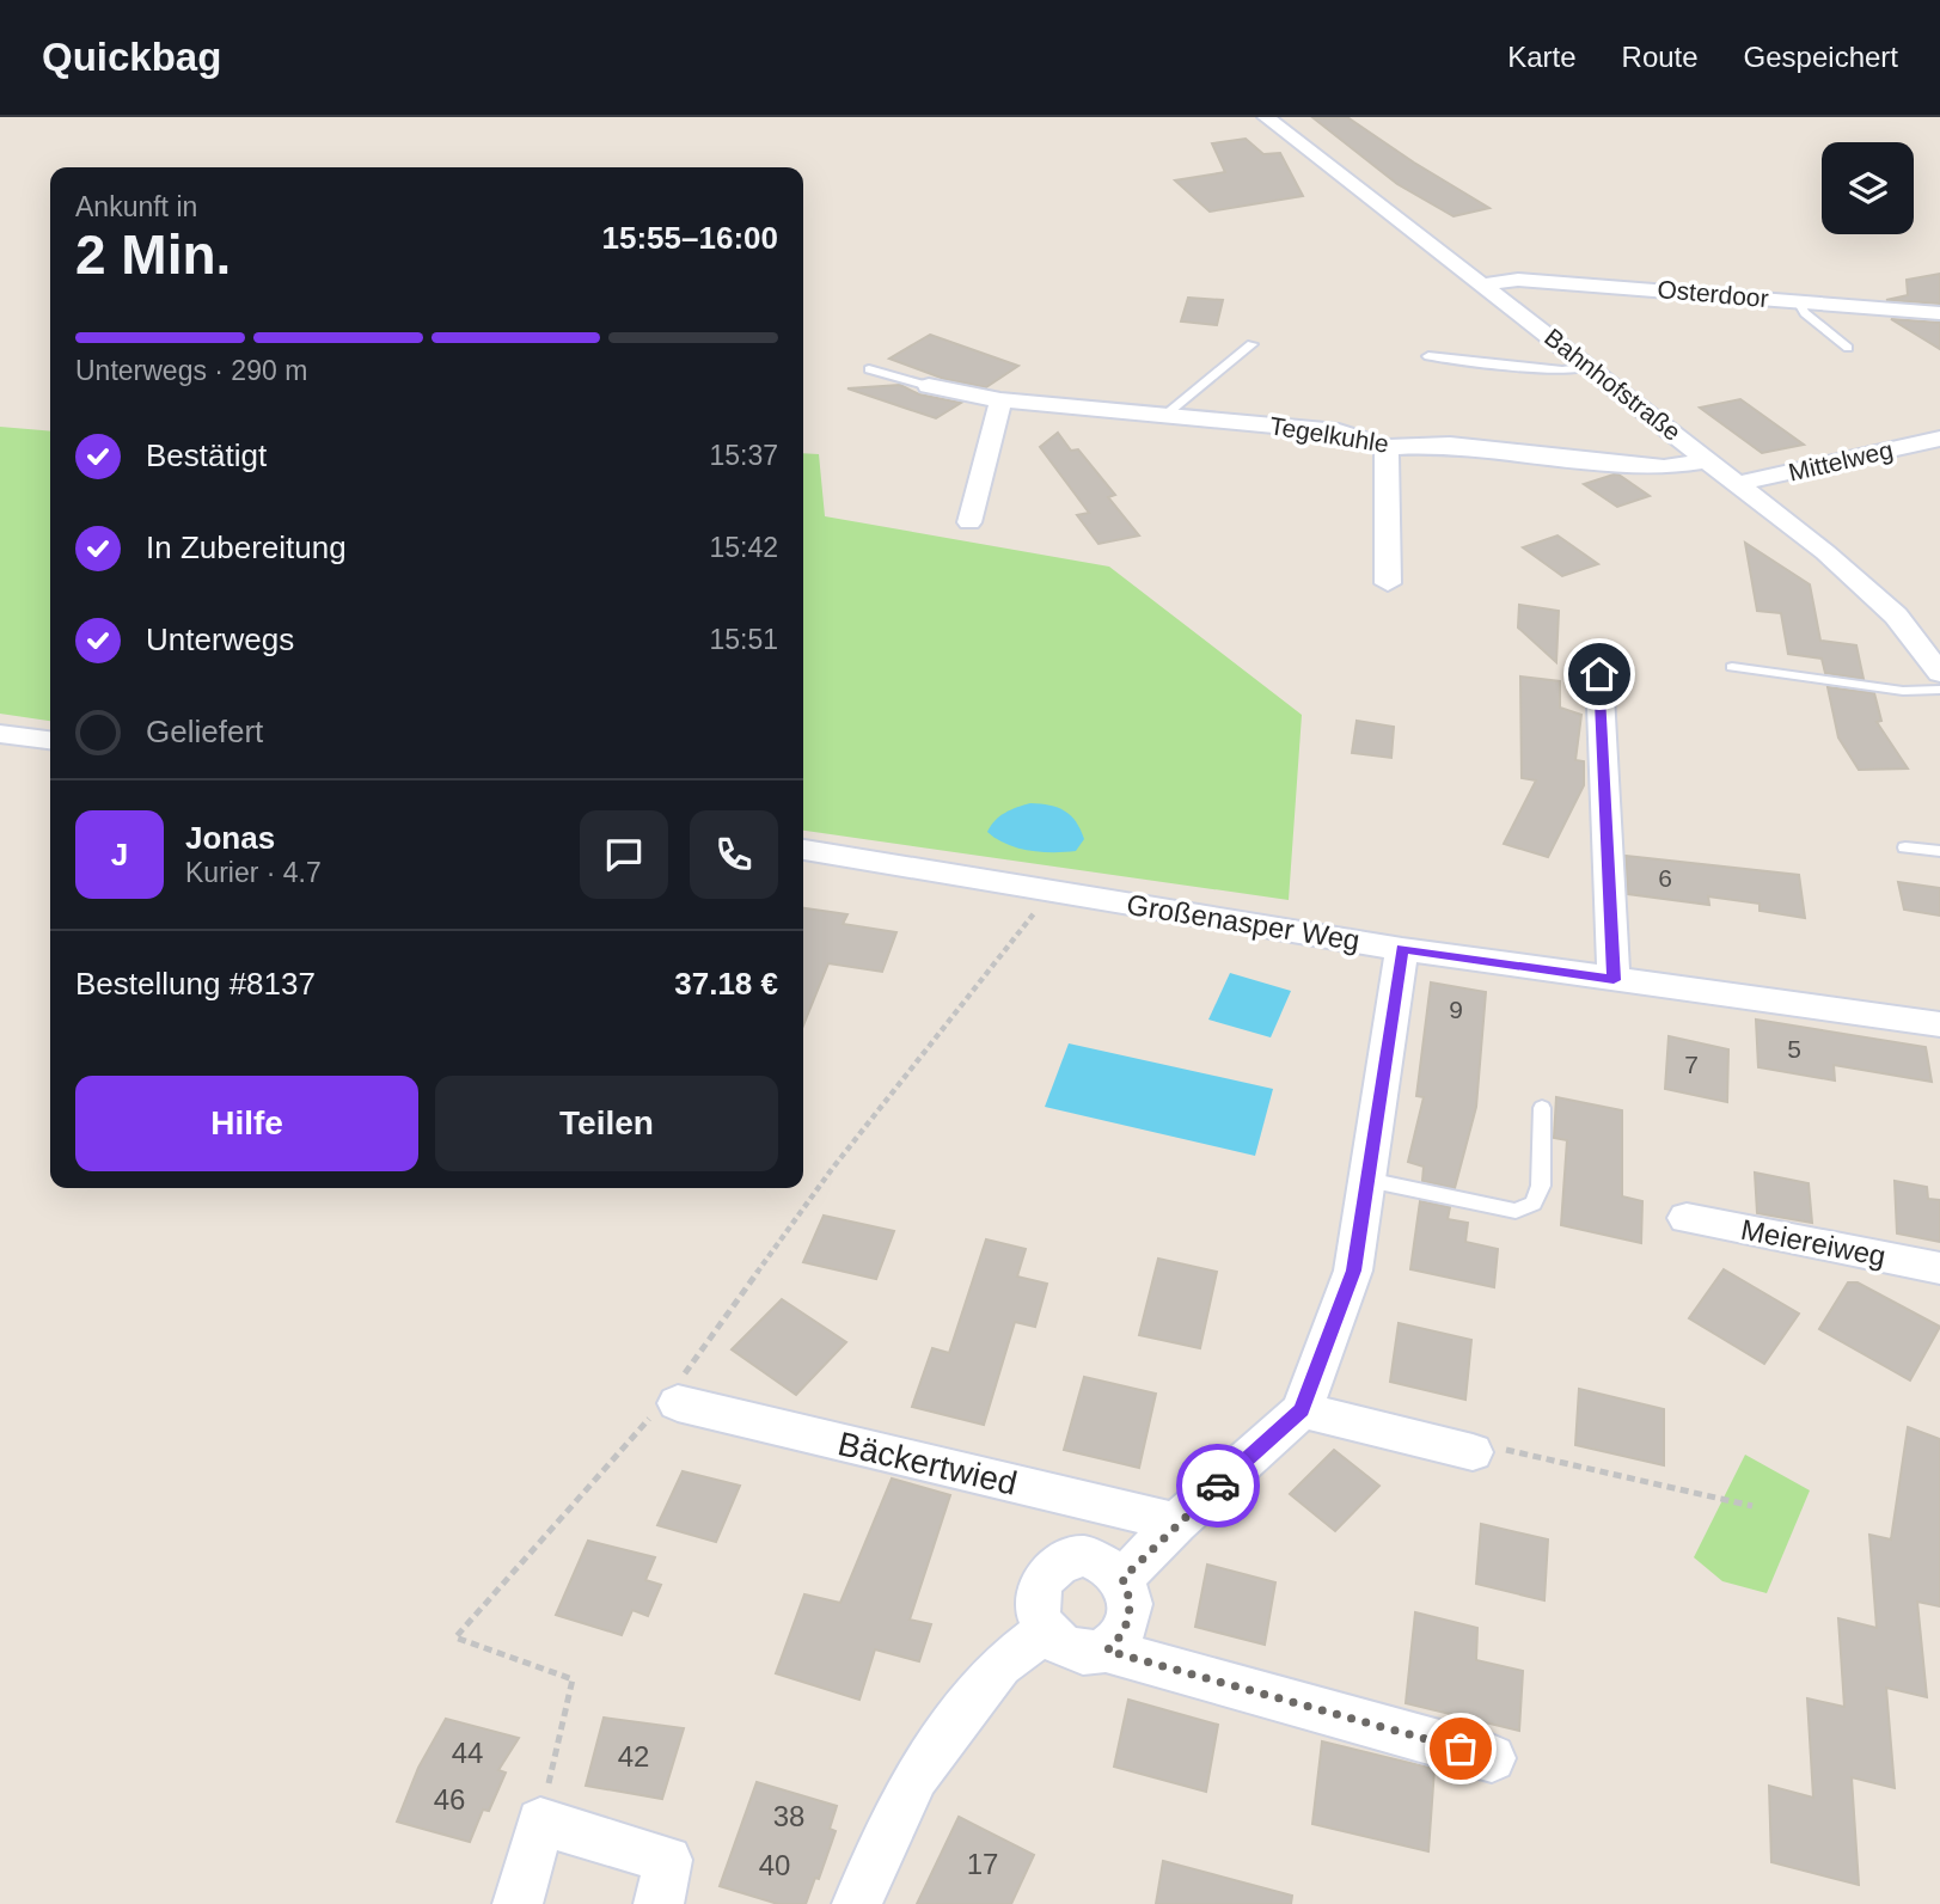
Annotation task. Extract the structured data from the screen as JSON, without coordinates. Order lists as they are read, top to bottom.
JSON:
{
  "streets": {
    "street": [
      "Osterdoor",
      "Bahnhofstraße",
      "Tegelkuhle",
      "Mittelweg",
      "Großenasper Weg",
      "Meiereiweg",
      "Bäckertwied"
    ]
  },
  "crossings": [
    ["Osterdoor", "Bahnhofstraße"],
    ["Bahnhofstraße", "Tegelkuhle"],
    ["Bahnhofstraße", "Mittelweg"]
  ],
  "house_numbers": [
    "6",
    "9",
    "5",
    "7",
    "44",
    "42",
    "46",
    "38",
    "17",
    "40"
  ],
  "page": {
    "header": "Quickbag",
    "nav": ["Karte", "Route", "Gespeichert"],
    "heading": ["2 Min.", "Ankunft in", "15:55–16:00"],
    "panel": [
      "Jonas",
      "Kurier · 4.7",
      "Bestellung #8137",
      "37.18 €"
    ],
    "bar": "Unterwegs · 290 m",
    "list": [
      ["Bestätigt", "15:37"],
      ["In Zubereitung", "15:42"],
      ["Unterwegs", "15:51"],
      "Geliefert"
    ],
    "round": "J",
    "buttons": ["Hilfe", "Teilen"]
  }
}
